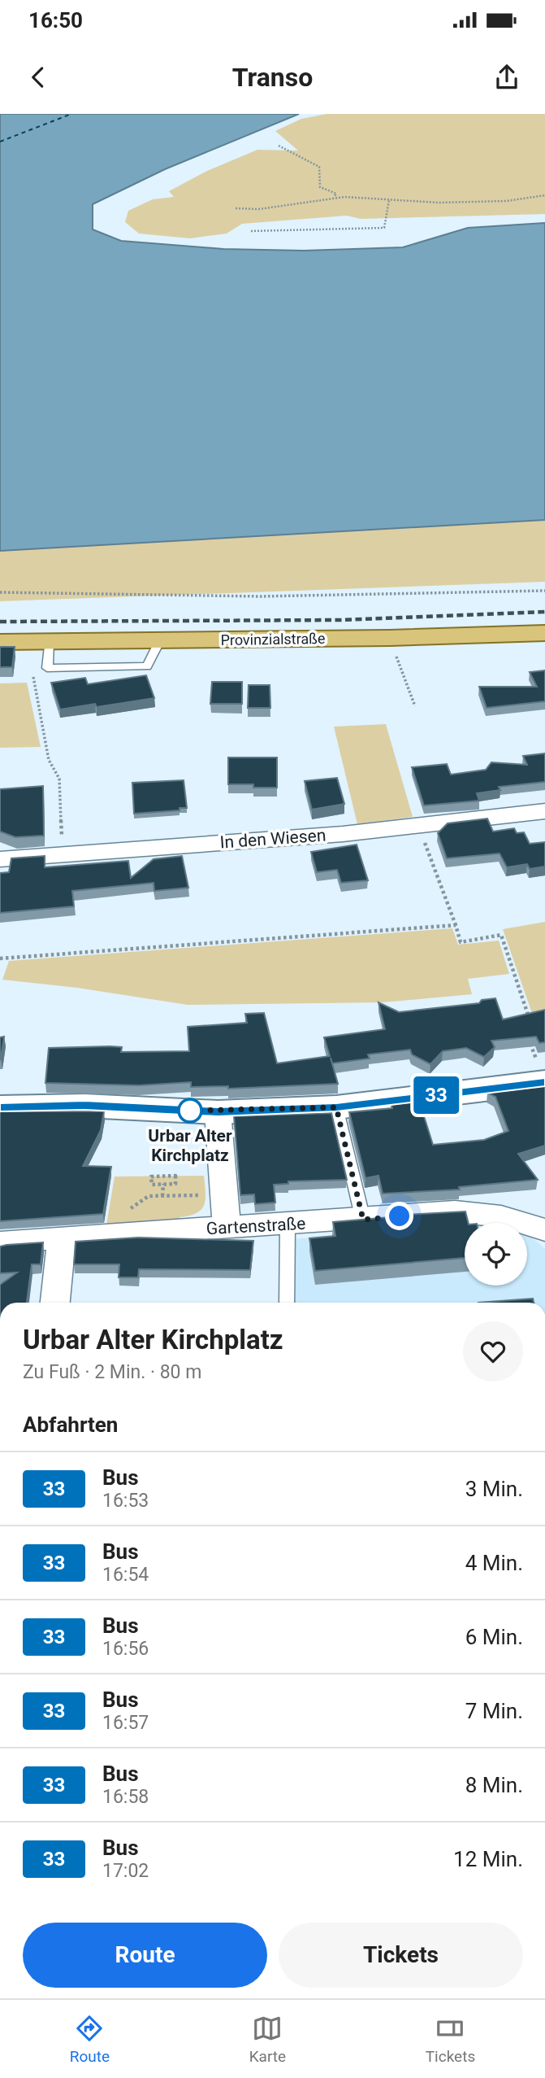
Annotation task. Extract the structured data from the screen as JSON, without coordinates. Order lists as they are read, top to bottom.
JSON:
{
  "streets": {
    "main road": ["Provinzialstraße"],
    "street": ["In den Wiesen", "Gartenstraße"]
  },
  "places": ["Urbar Alter Kirchplatz"],
  "lines": ["bus line 33"],
  "page": {
    "status": "16:50",
    "header": "Transo",
    "on_map": "33",
    "heading": [
      ["Urbar Alter Kirchplatz", "Zu Fuß · 2 Min. · 80 m"],
      "Abfahrten"
    ],
    "list": [
      {
        "mark": "33",
        "name": "Bus",
        "note": "16:53",
        "value": "3 Min."
      },
      {
        "mark": "33",
        "name": "Bus",
        "note": "16:54",
        "value": "4 Min."
      },
      {
        "mark": "33",
        "name": "Bus",
        "note": "16:56",
        "value": "6 Min."
      },
      {
        "mark": "33",
        "name": "Bus",
        "note": "16:57",
        "value": "7 Min."
      },
      {
        "mark": "33",
        "name": "Bus",
        "note": "16:58",
        "value": "8 Min."
      },
      {
        "mark": "33",
        "name": "Bus",
        "note": "17:02",
        "value": "12 Min."
      }
    ],
    "buttons": ["Route", "Tickets"],
    "tabs": ["Route", "Karte", "Tickets"]
  }
}
